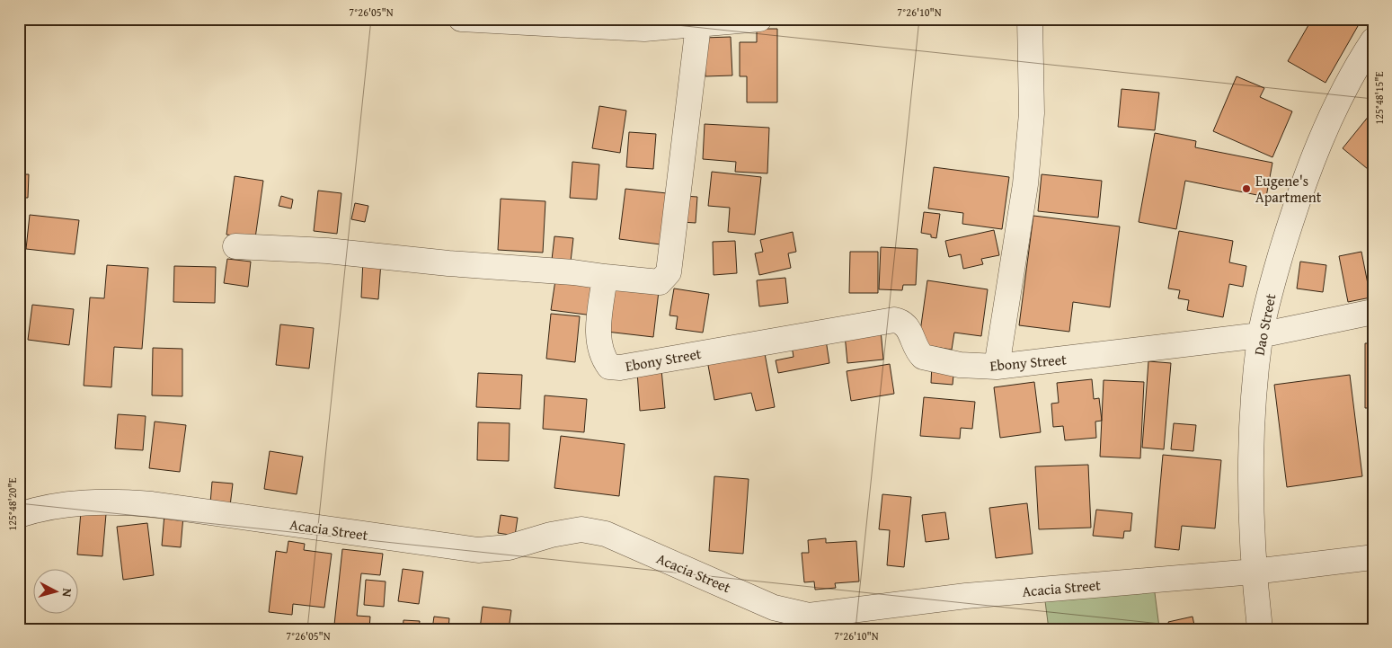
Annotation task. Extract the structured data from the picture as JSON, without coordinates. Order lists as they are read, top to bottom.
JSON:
{
  "streets": {
    "street": ["Dao Street", "Ebony Street", "Acacia Street"]
  },
  "crossings": [
    ["Dao Street", "Ebony Street"],
    ["Dao Street", "Acacia Street"]
  ],
  "places": ["Eugene's Apartment"],
  "north": "right",
  "coordinates": [
    "7°26'05\"N",
    "7°26'10\"N",
    "125°48'15\"E",
    "125°48'20\"E"
  ]
}
